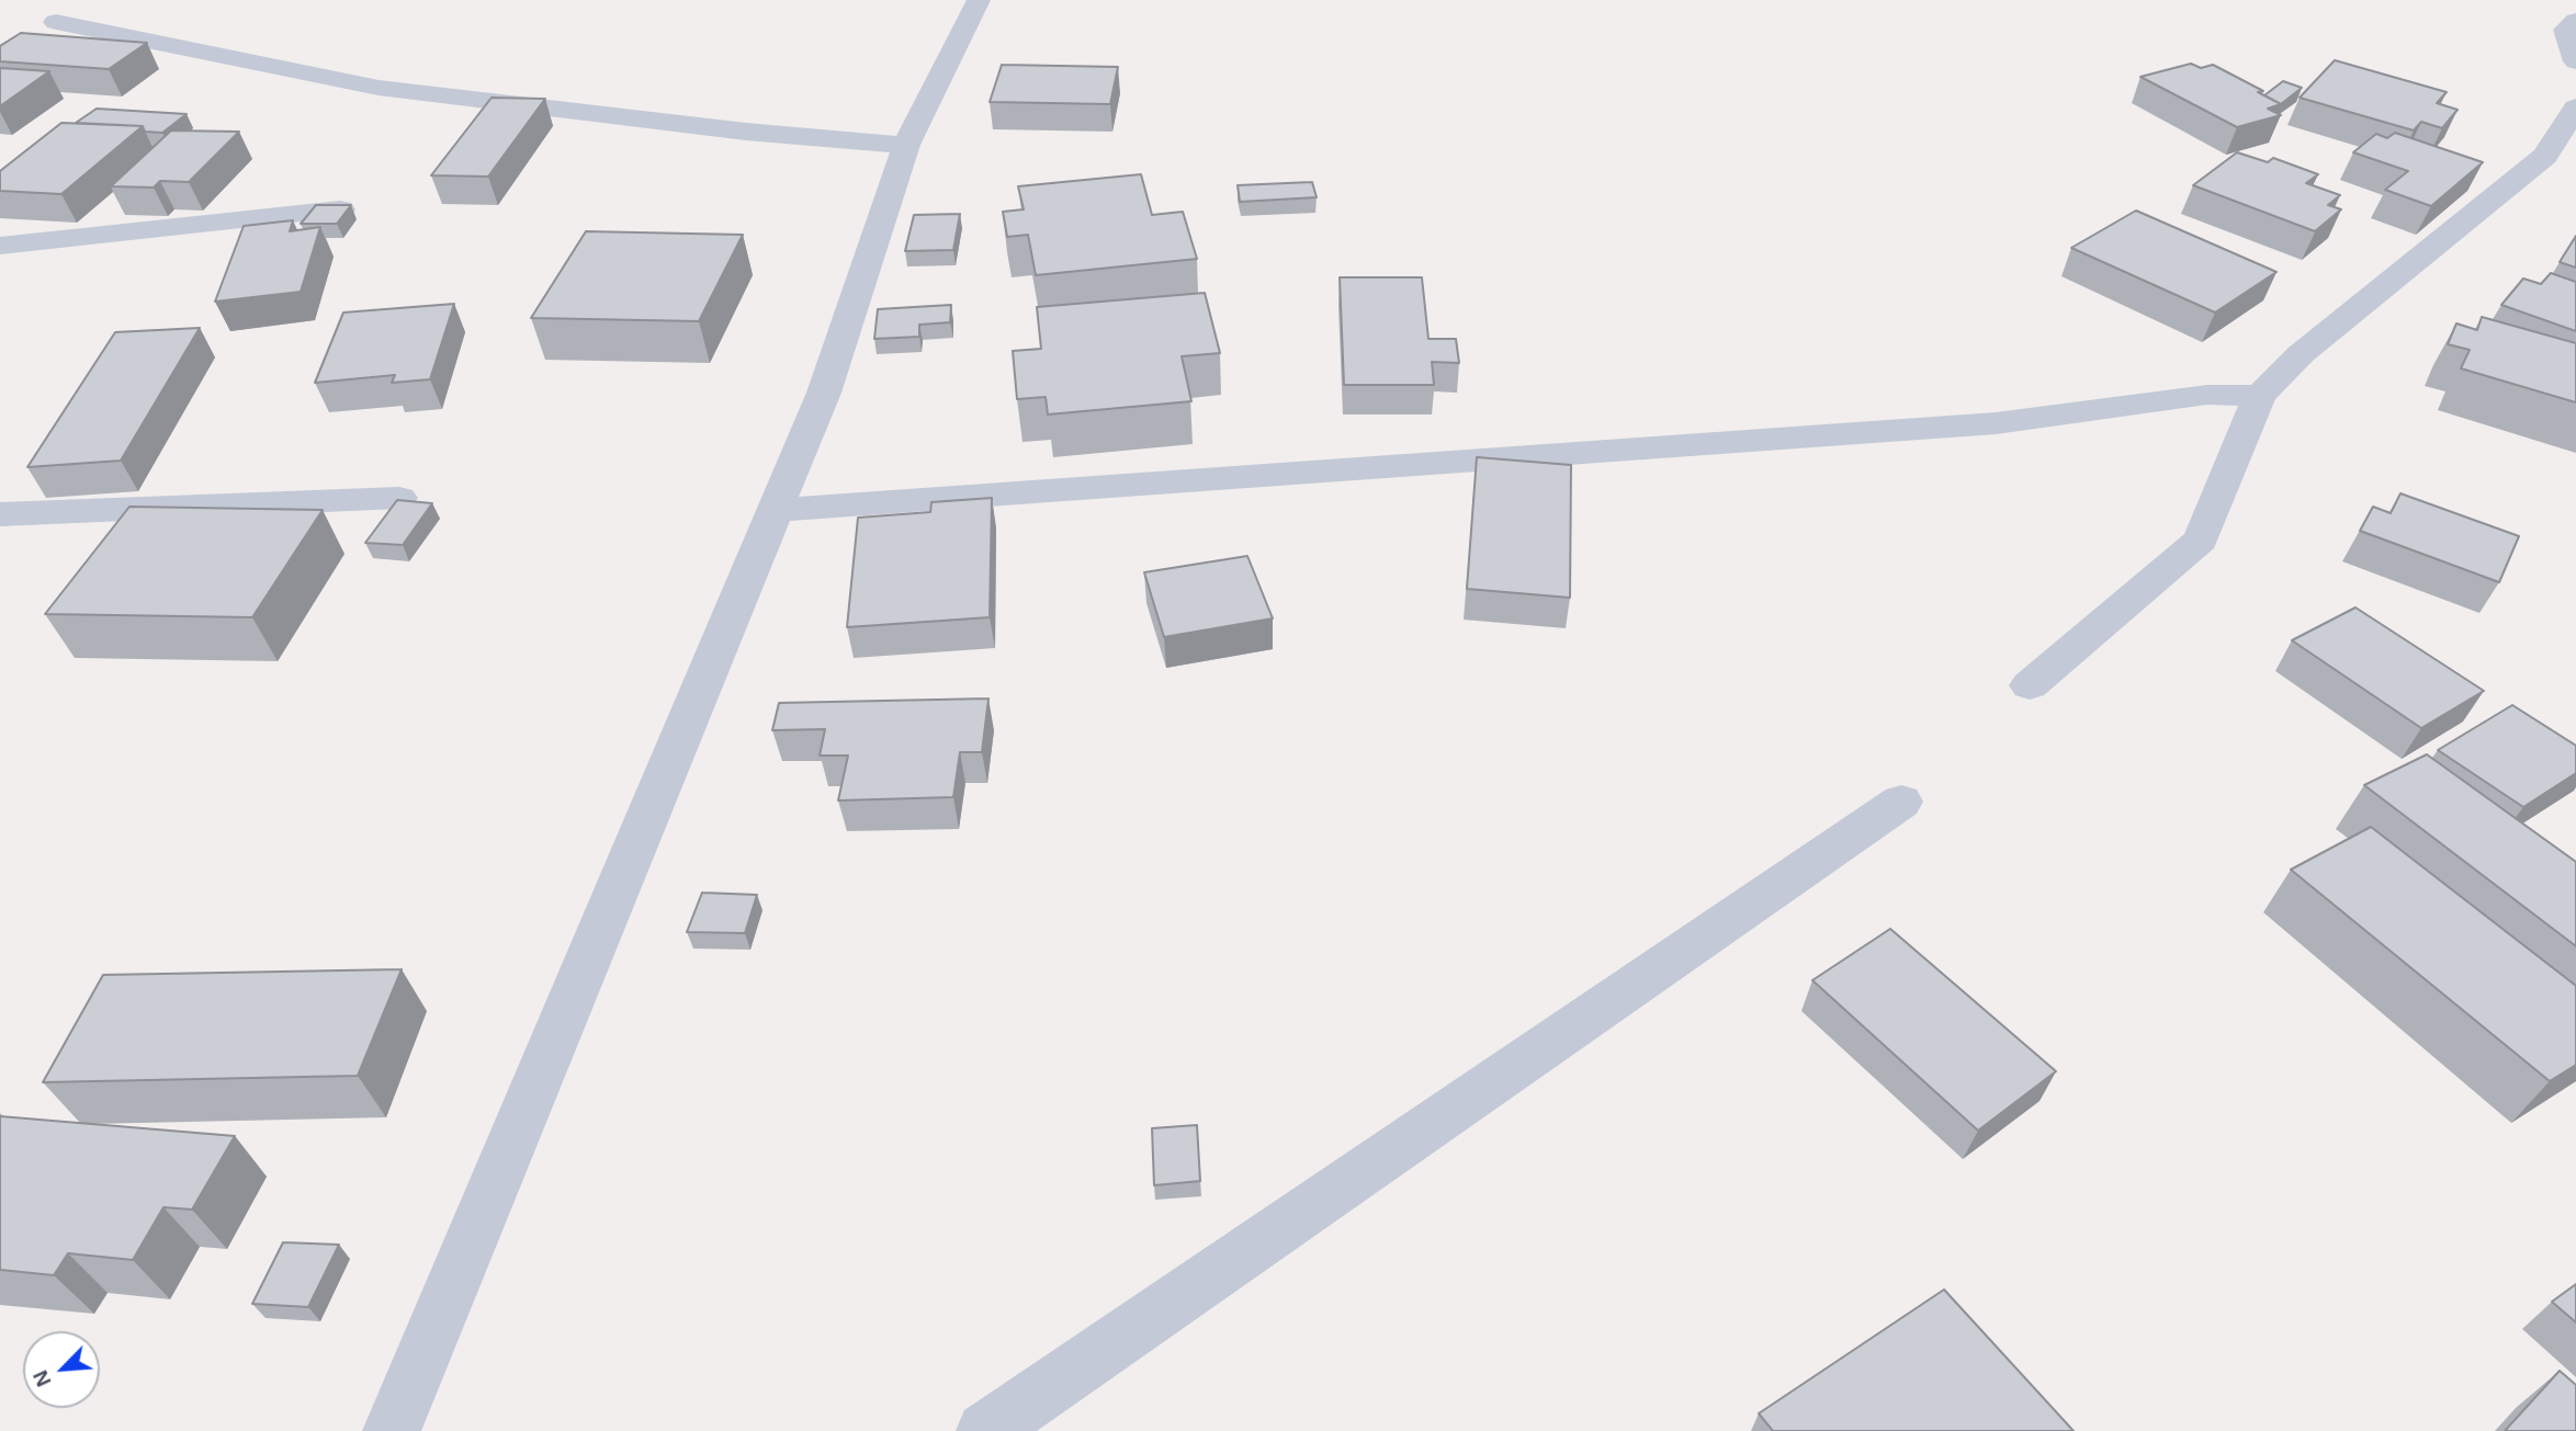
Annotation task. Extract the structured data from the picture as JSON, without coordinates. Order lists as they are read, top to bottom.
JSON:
{
  "north": "bottom left"
}
